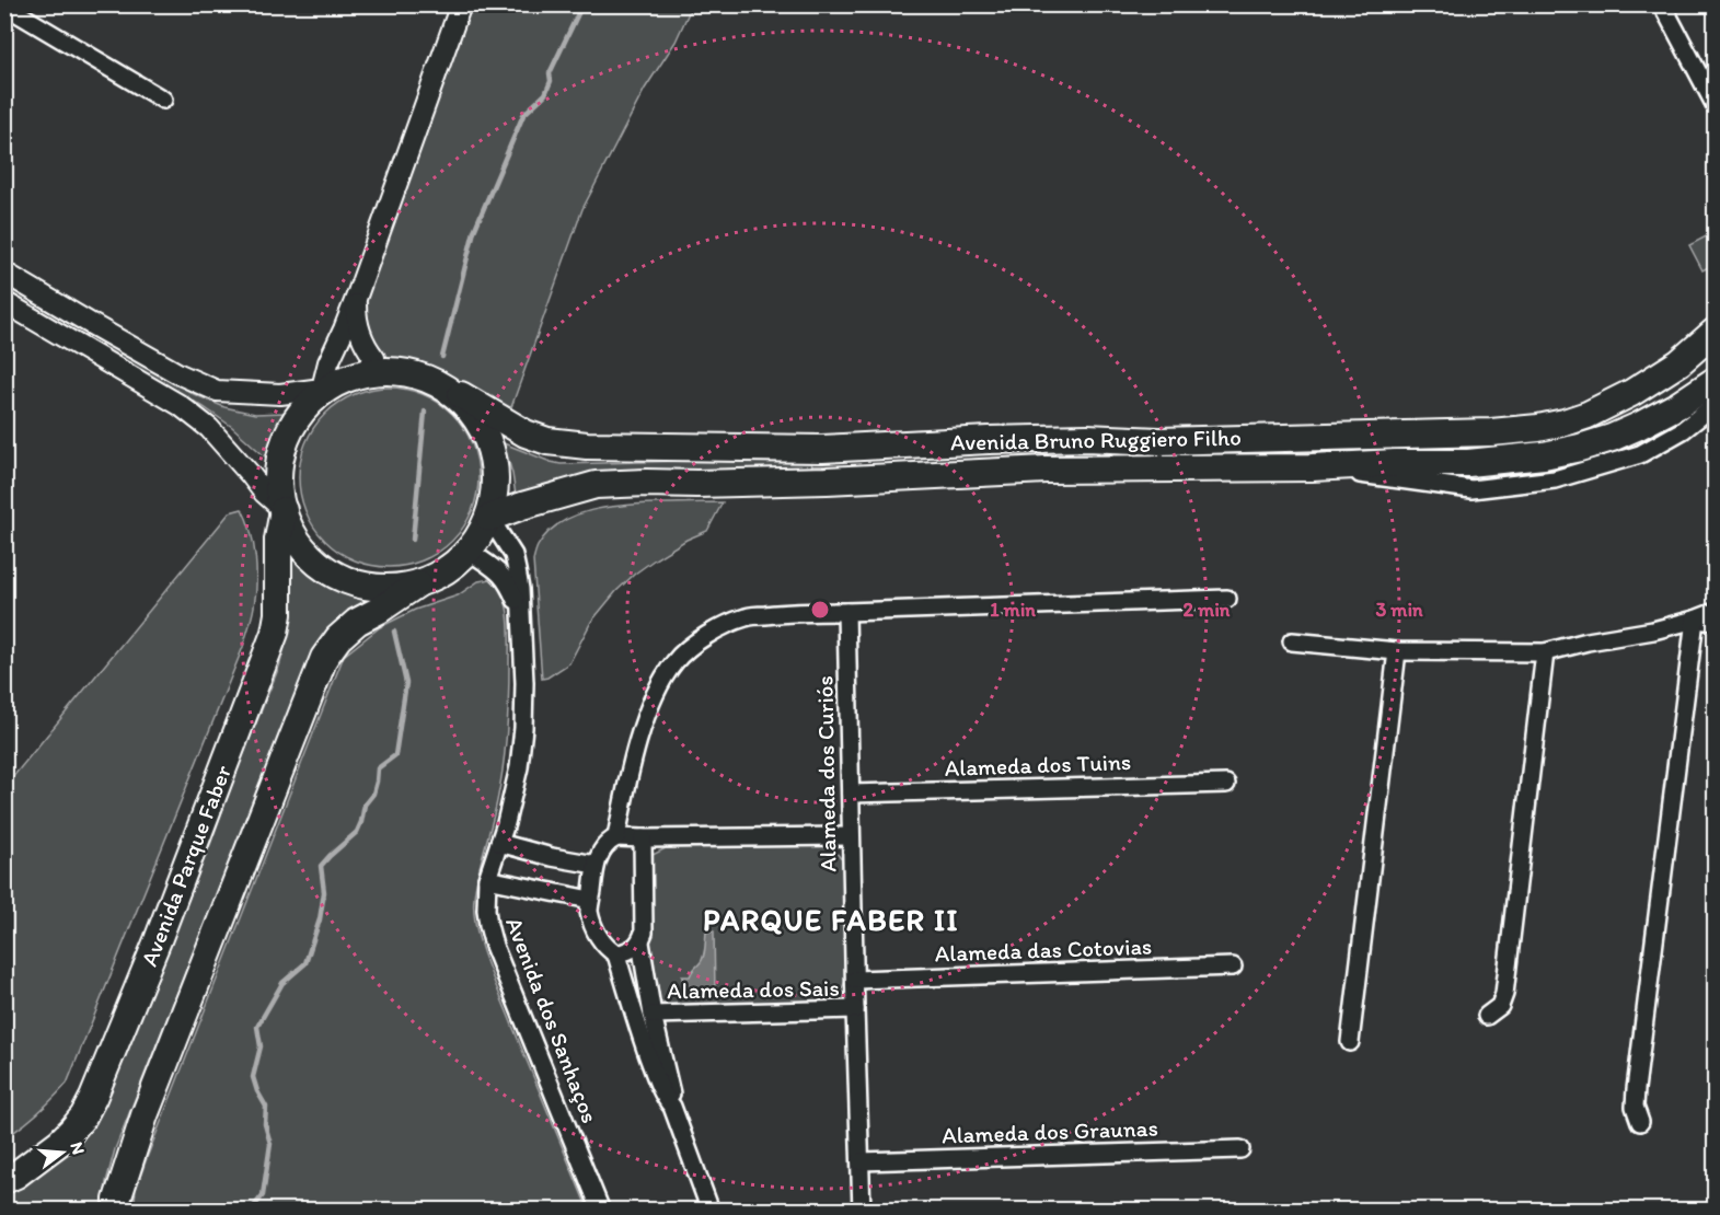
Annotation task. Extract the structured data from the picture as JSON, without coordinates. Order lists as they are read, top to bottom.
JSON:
{
  "streets": {
    "main road": ["Avenida Bruno Ruggiero Filho", "Avenida Parque Faber"],
    "street": [
      "Alameda dos Tuins",
      "Alameda dos Curiós",
      "Alameda das Cotovias",
      "Alameda dos Sais",
      "Avenida dos Sanhaços",
      "Alameda dos Graunas"
    ]
  },
  "crossings": [
    ["Avenida Bruno Ruggiero Filho", "Avenida Parque Faber"],
    ["Avenida Bruno Ruggiero Filho", "Avenida dos Sanhaços"],
    ["Alameda dos Tuins", "Alameda dos Curiós"],
    ["Alameda dos Curiós", "Alameda das Cotovias"],
    ["Alameda dos Curiós", "Alameda dos Sais"],
    ["Alameda dos Curiós", "Alameda dos Graunas"],
    ["Avenida Parque Faber", "Avenida dos Sanhaços"]
  ],
  "districts": ["PARQUE FABER II"],
  "north": "right",
  "rings": ["1 min", "2 min", "3 min"]
}
